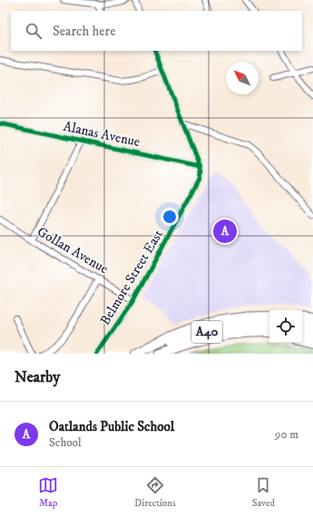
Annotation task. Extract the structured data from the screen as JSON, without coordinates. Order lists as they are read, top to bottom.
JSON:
{
  "streets": {
    "highway": ["A40"],
    "street": ["Alanas Avenue", "Gollan Avenue", "Belmore Street East"]
  },
  "crossings": [
    ["Alanas Avenue", "Belmore Street East"],
    ["Gollan Avenue", "Belmore Street East"]
  ],
  "north": "top left",
  "page": {
    "search": "Search here",
    "pins": "A",
    "heading": "Nearby",
    "list": [
      {
        "mark": "A",
        "name": "Oatlands Public School",
        "note": "School",
        "value": "90 m"
      }
    ],
    "nav": ["Map", "Directions", "Saved"]
  }
}
